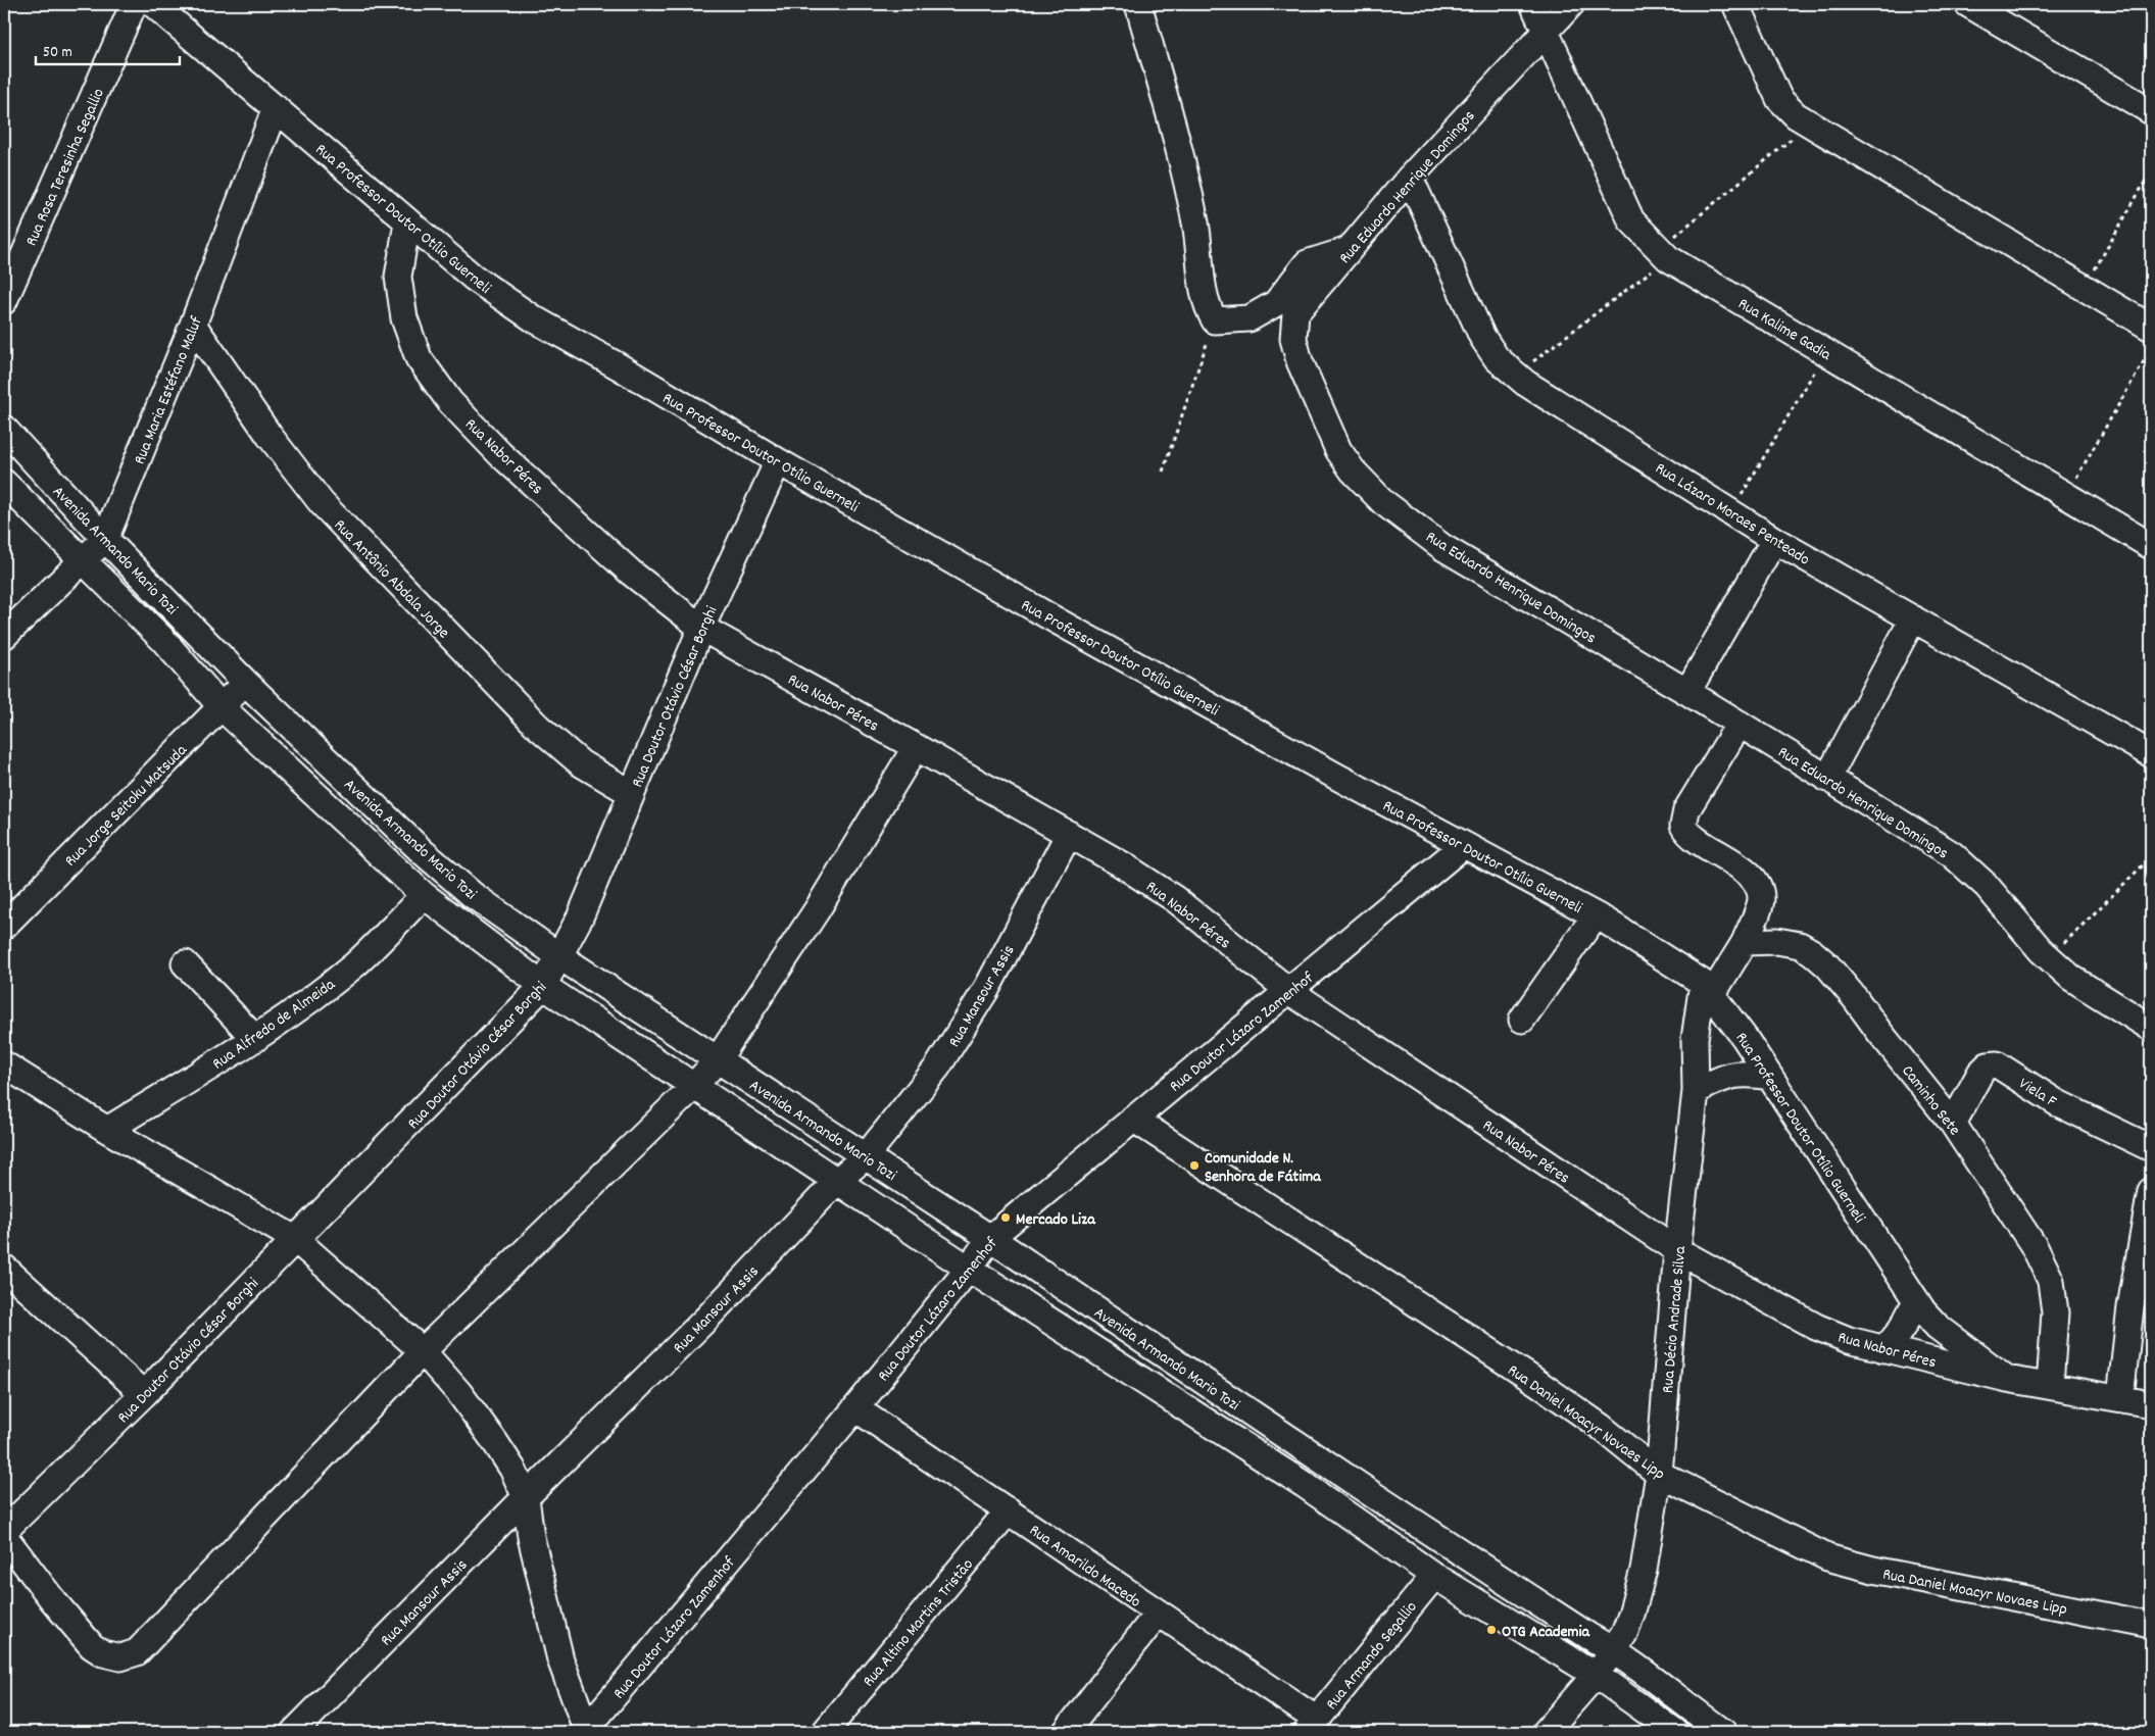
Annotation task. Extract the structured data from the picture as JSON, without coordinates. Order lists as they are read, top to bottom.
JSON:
{
  "streets": {
    "street": [
      "Rua Rosa Teresinha Segallio",
      "Rua Eduardo Henrique Domingos",
      "Rua Professor Doutor Otílio Guerneli",
      "Rua Kalime Gadia",
      "Rua Maria Estéfano Maluf",
      "Rua Nabor Péres",
      "Rua Lázaro Moraes Penteado",
      "Avenida Armando Mario Tozi",
      "Rua Antônio Abdala Jorge",
      "Rua Doutor Otávio César Borghi",
      "Rua Jorge Seitoku Matsuda",
      "Rua Mansour Assis",
      "Rua Alfredo de Almeida",
      "Rua Doutor Lázaro Zamenhof",
      "Viela F",
      "Caminho Sete",
      "Rua Décio Andrade Silva",
      "Rua Daniel Moacyr Novaes Lipp",
      "Rua Amarildo Macedo",
      "Rua Altino Martins Tristão",
      "Rua Armando Segallio"
    ]
  },
  "crossings": [
    ["Rua Eduardo Henrique Domingos", "Rua Kalime Gadia"],
    ["Rua Eduardo Henrique Domingos", "Rua Lázaro Moraes Penteado"],
    ["Rua Professor Doutor Otílio Guerneli", "Rua Maria Estéfano Maluf"],
    ["Rua Professor Doutor Otílio Guerneli", "Rua Nabor Péres"],
    ["Rua Professor Doutor Otílio Guerneli", "Rua Doutor Otávio César Borghi"],
    ["Rua Professor Doutor Otílio Guerneli", "Rua Doutor Lázaro Zamenhof"],
    ["Rua Professor Doutor Otílio Guerneli", "Rua Décio Andrade Silva"],
    ["Rua Maria Estéfano Maluf", "Avenida Armando Mario Tozi"],
    ["Rua Maria Estéfano Maluf", "Rua Antônio Abdala Jorge"],
    ["Rua Nabor Péres", "Rua Doutor Otávio César Borghi"],
    ["Rua Nabor Péres", "Rua Mansour Assis"],
    ["Rua Nabor Péres", "Rua Doutor Lázaro Zamenhof"],
    ["Rua Nabor Péres", "Caminho Sete"],
    ["Rua Nabor Péres", "Rua Décio Andrade Silva"],
    ["Avenida Armando Mario Tozi", "Rua Doutor Otávio César Borghi"],
    ["Avenida Armando Mario Tozi", "Rua Jorge Seitoku Matsuda"],
    ["Avenida Armando Mario Tozi", "Rua Mansour Assis"],
    ["Avenida Armando Mario Tozi", "Rua Alfredo de Almeida"],
    ["Avenida Armando Mario Tozi", "Rua Doutor Lázaro Zamenhof"],
    ["Avenida Armando Mario Tozi", "Rua Décio Andrade Silva"],
    ["Avenida Armando Mario Tozi", "Rua Armando Segallio"],
    ["Rua Antônio Abdala Jorge", "Rua Doutor Otávio César Borghi"],
    ["Rua Doutor Lázaro Zamenhof", "Rua Daniel Moacyr Novaes Lipp"],
    ["Rua Doutor Lázaro Zamenhof", "Rua Amarildo Macedo"],
    ["Viela F", "Caminho Sete"],
    ["Rua Décio Andrade Silva", "Rua Daniel Moacyr Novaes Lipp"],
    ["Rua Amarildo Macedo", "Rua Altino Martins Tristão"],
    ["Rua Amarildo Macedo", "Rua Armando Segallio"]
  ],
  "places": ["Comunidade N. Senhora de Fátima", "Mercado Liza", "OTG Academia"],
  "scale_bar": "50 m"
}
